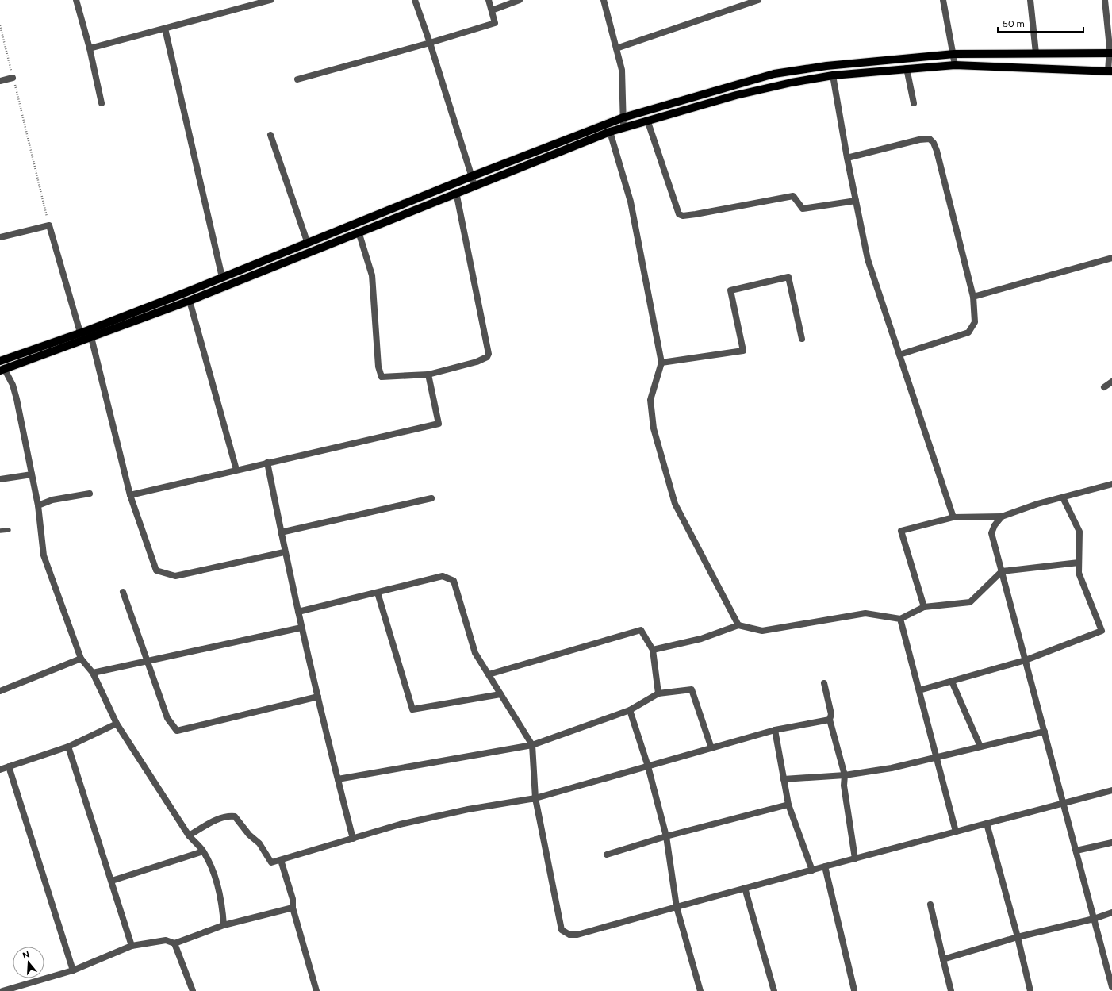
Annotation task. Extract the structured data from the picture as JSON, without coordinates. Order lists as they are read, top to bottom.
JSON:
{
  "scale_bar": "50 m",
  "north": "top"
}
